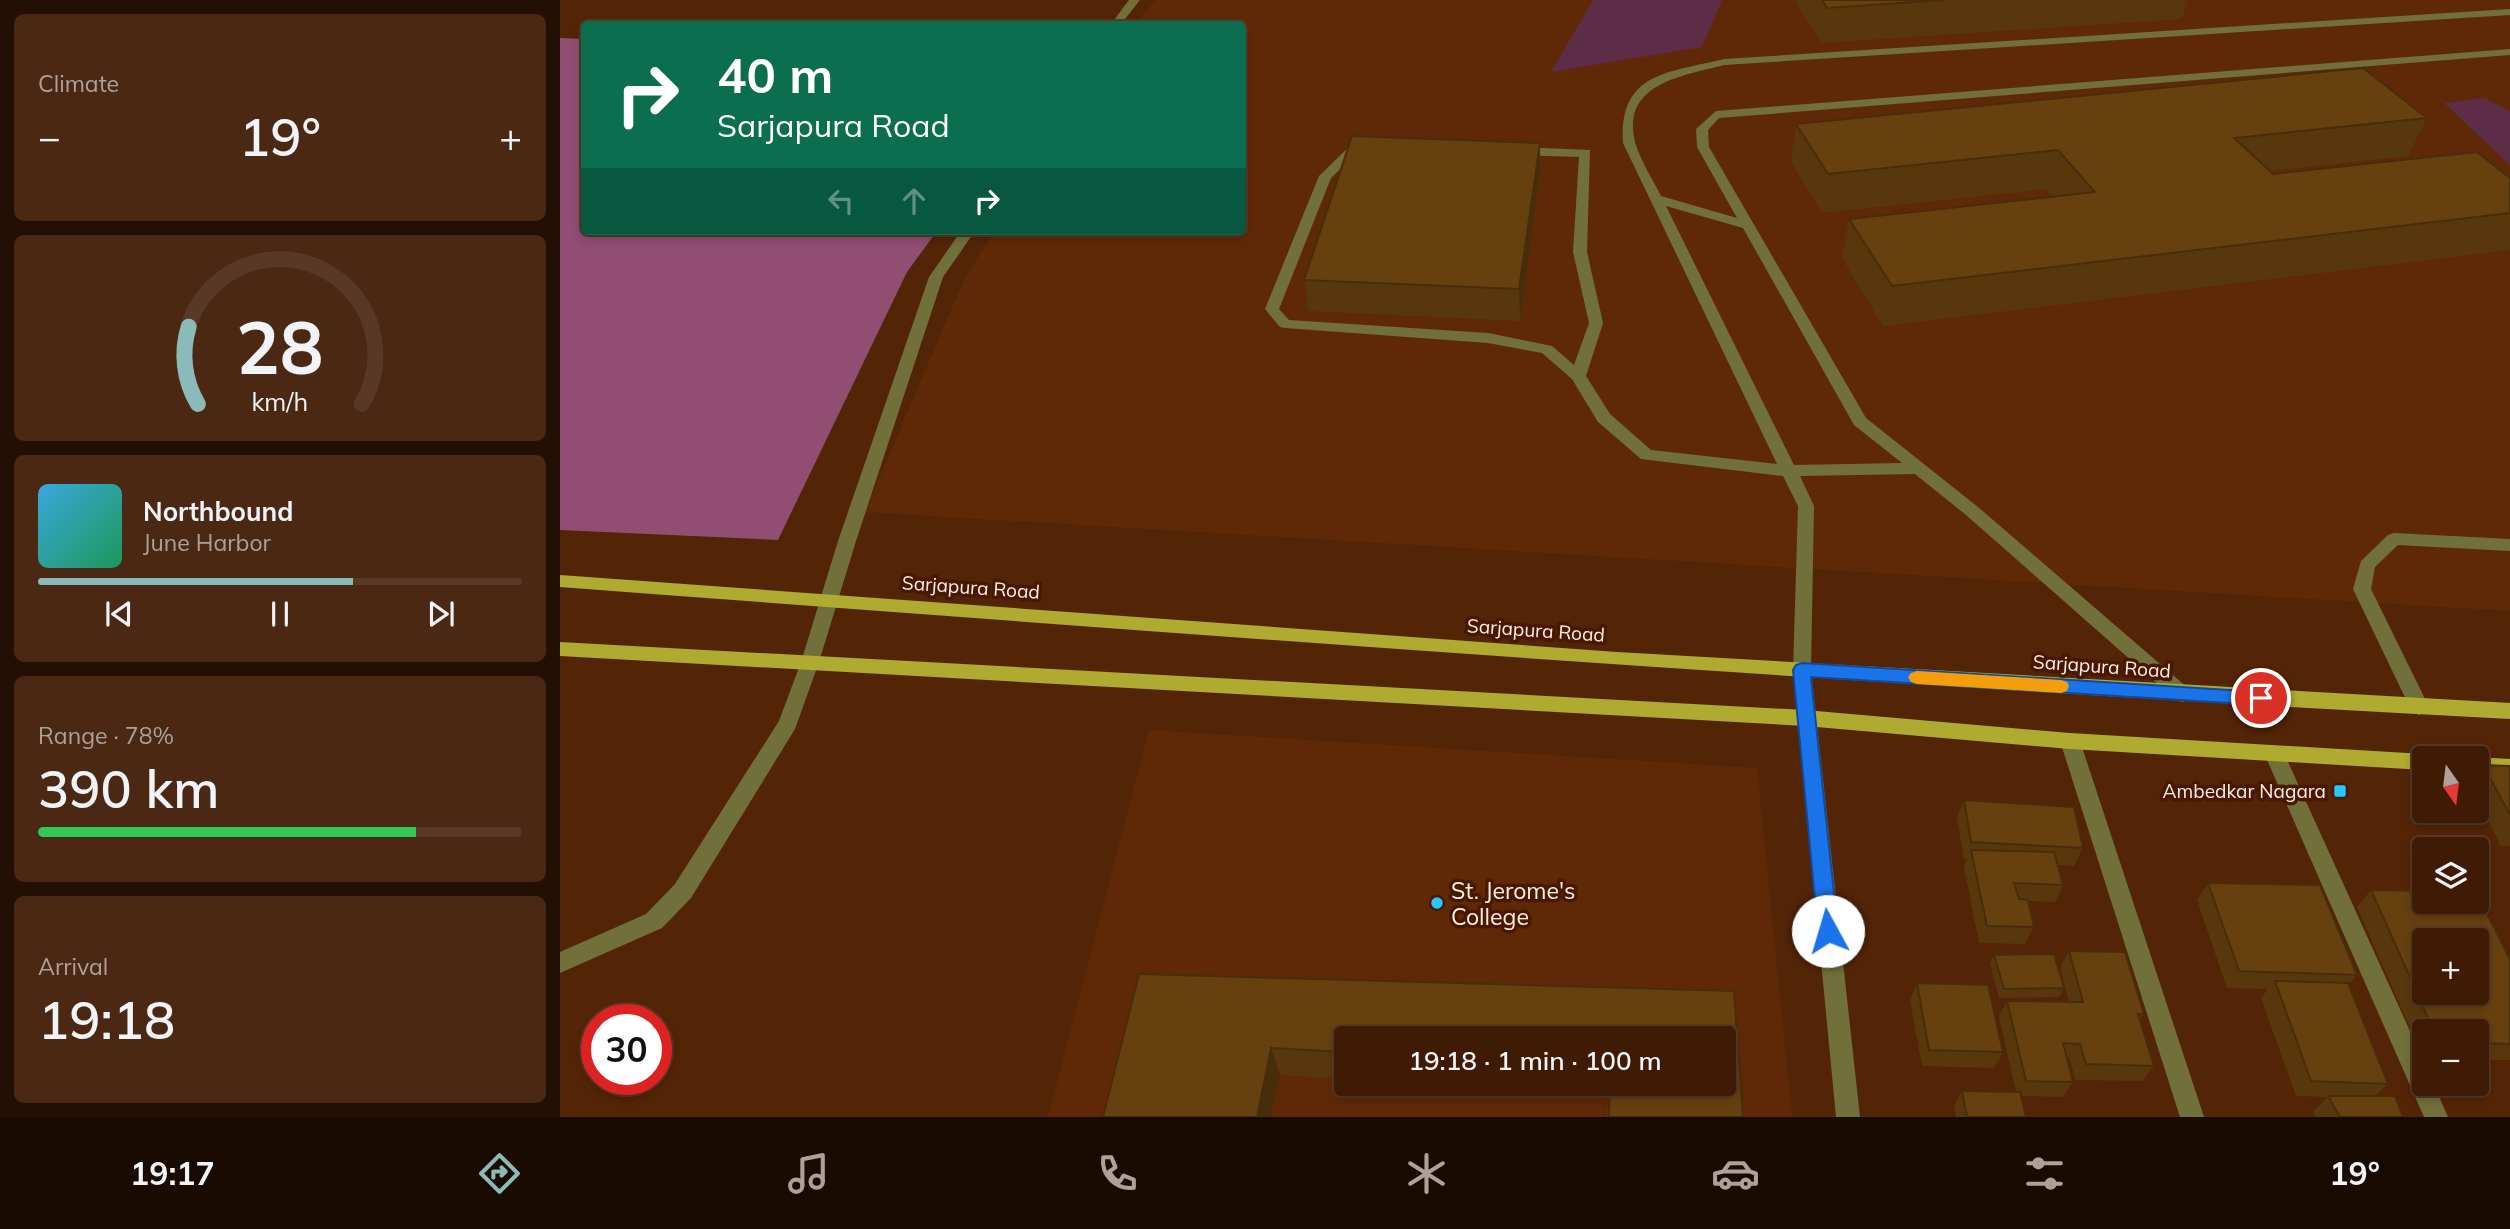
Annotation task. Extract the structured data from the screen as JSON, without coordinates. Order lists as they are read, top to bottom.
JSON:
{
  "streets": {
    "main road": ["Sarjapura Road"]
  },
  "places": {
    "transit": ["Ambedkar Nagara"],
    "other": ["St. Jerome's College"]
  },
  "north": "bottom",
  "page": {
    "tile": [
      "Climate",
      ["Range · 78%", "390 km"],
      ["Arrival", "19:18"]
    ],
    "turn": ["40 m", "Sarjapura Road"],
    "heat": ["−", "19°", "+"],
    "song": ["Northbound", "June Harbor"],
    "map_buttons": ["+", "−"],
    "limit": "30",
    "trip": "19:18 · 1 min · 100 m",
    "tabs": ["19:17", "19°"],
    "gauge": ["28", "km/h"]
  }
}
